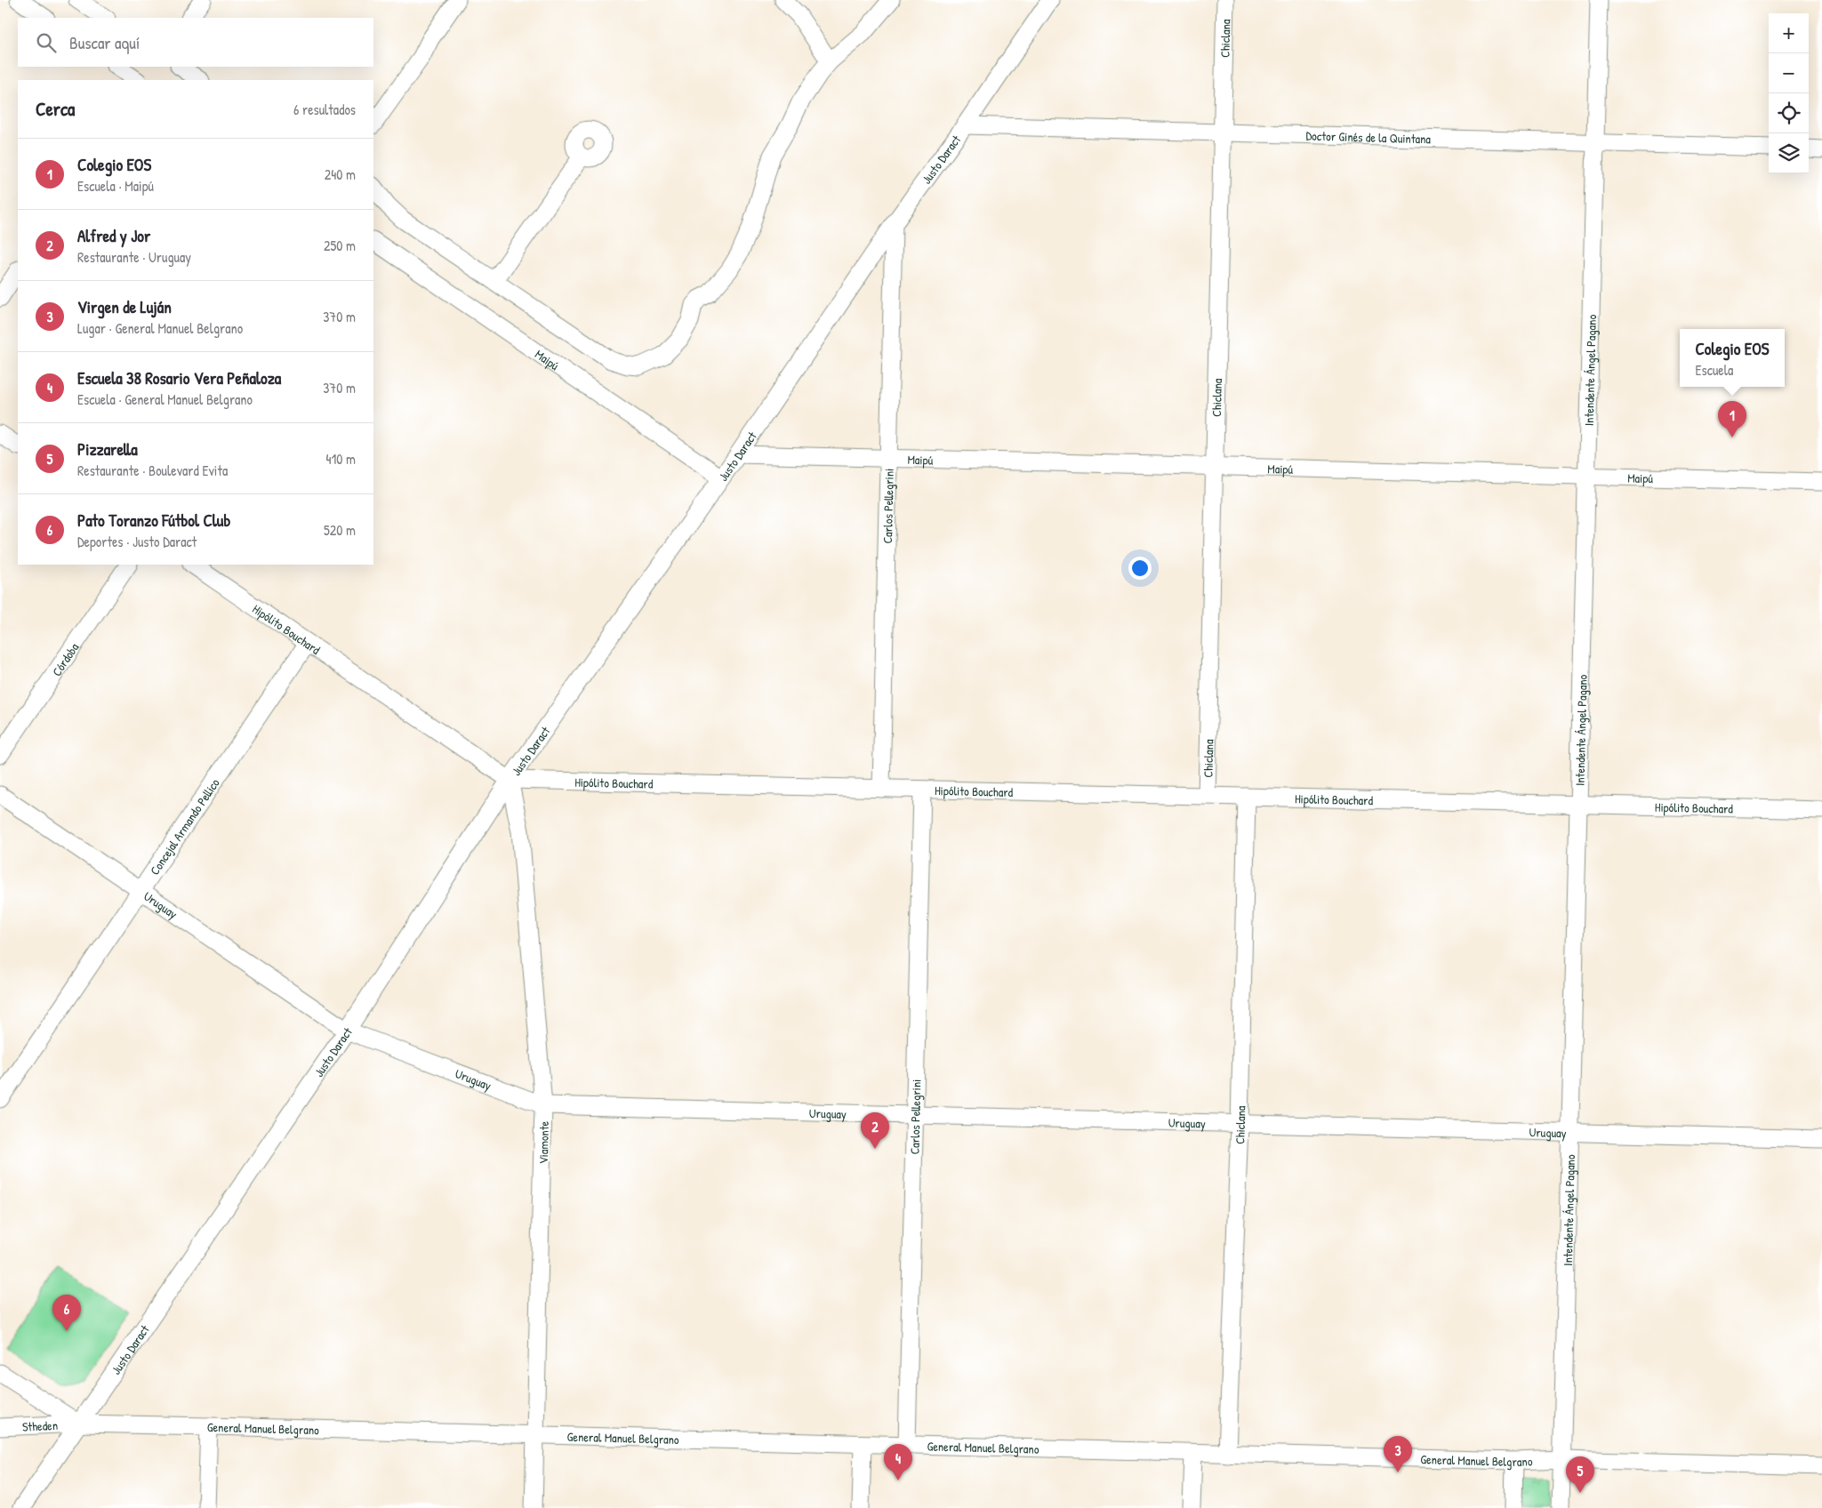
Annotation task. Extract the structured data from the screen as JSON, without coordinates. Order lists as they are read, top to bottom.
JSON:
{
  "streets": {
    "street": [
      "Chiclana",
      "Doctor Ginés de la Quintana",
      "Justo Daract",
      "Maipú",
      "Intendente Ángel Pagano",
      "Carlos Pellegrini",
      "Hipólito Bouchard",
      "Córdoba",
      "Concejal Armando Pellico",
      "Uruguay",
      "Viamonte",
      "Stheden",
      "General Manuel Belgrano"
    ]
  },
  "crossings": [
    ["Chiclana", "Doctor Ginés de la Quintana"],
    ["Chiclana", "Maipú"],
    ["Chiclana", "Hipólito Bouchard"],
    ["Chiclana", "Uruguay"],
    ["Chiclana", "General Manuel Belgrano"],
    ["Doctor Ginés de la Quintana", "Justo Daract"],
    ["Doctor Ginés de la Quintana", "Intendente Ángel Pagano"],
    ["Justo Daract", "Maipú"],
    ["Justo Daract", "Carlos Pellegrini"],
    ["Justo Daract", "Hipólito Bouchard"],
    ["Justo Daract", "Uruguay"],
    ["Justo Daract", "Viamonte"],
    ["Justo Daract", "Stheden"],
    ["Justo Daract", "General Manuel Belgrano"],
    ["Maipú", "Intendente Ángel Pagano"],
    ["Maipú", "Carlos Pellegrini"],
    ["Intendente Ángel Pagano", "Hipólito Bouchard"],
    ["Intendente Ángel Pagano", "Uruguay"],
    ["Intendente Ángel Pagano", "General Manuel Belgrano"],
    ["Carlos Pellegrini", "Hipólito Bouchard"],
    ["Carlos Pellegrini", "Uruguay"],
    ["Carlos Pellegrini", "General Manuel Belgrano"],
    ["Hipólito Bouchard", "Concejal Armando Pellico"],
    ["Hipólito Bouchard", "Viamonte"],
    ["Concejal Armando Pellico", "Uruguay"],
    ["Uruguay", "Viamonte"],
    ["Viamonte", "General Manuel Belgrano"],
    ["Stheden", "General Manuel Belgrano"]
  ],
  "page": {
    "map_buttons": ["+", "−"],
    "search": "Buscar aquí",
    "heading": ["Cerca", "6 resultados"],
    "list": [
      {
        "mark": "1",
        "name": "Colegio EOS",
        "note": "Escuela · Maipú",
        "value": "240 m"
      },
      {
        "mark": "2",
        "name": "Alfred y Jor",
        "note": "Restaurante · Uruguay",
        "value": "250 m"
      },
      {
        "mark": "3",
        "name": "Virgen de Luján",
        "note": "Lugar · General Manuel Belgrano",
        "value": "370 m"
      },
      {
        "mark": "4",
        "name": "Escuela 38 Rosario Vera Peñaloza",
        "note": "Escuela · General Manuel Belgrano",
        "value": "370 m"
      },
      {
        "mark": "5",
        "name": "Pizzarella",
        "note": "Restaurante · Boulevard Evita",
        "value": "410 m"
      },
      {
        "mark": "6",
        "name": "Pato Toranzo Fútbol Club",
        "note": "Deportes · Justo Daract",
        "value": "520 m"
      }
    ],
    "popup": ["Colegio EOS", "Escuela"],
    "pins": [
      "1",
      "2",
      "6",
      "3",
      "4",
      "5"
    ]
  }
}
